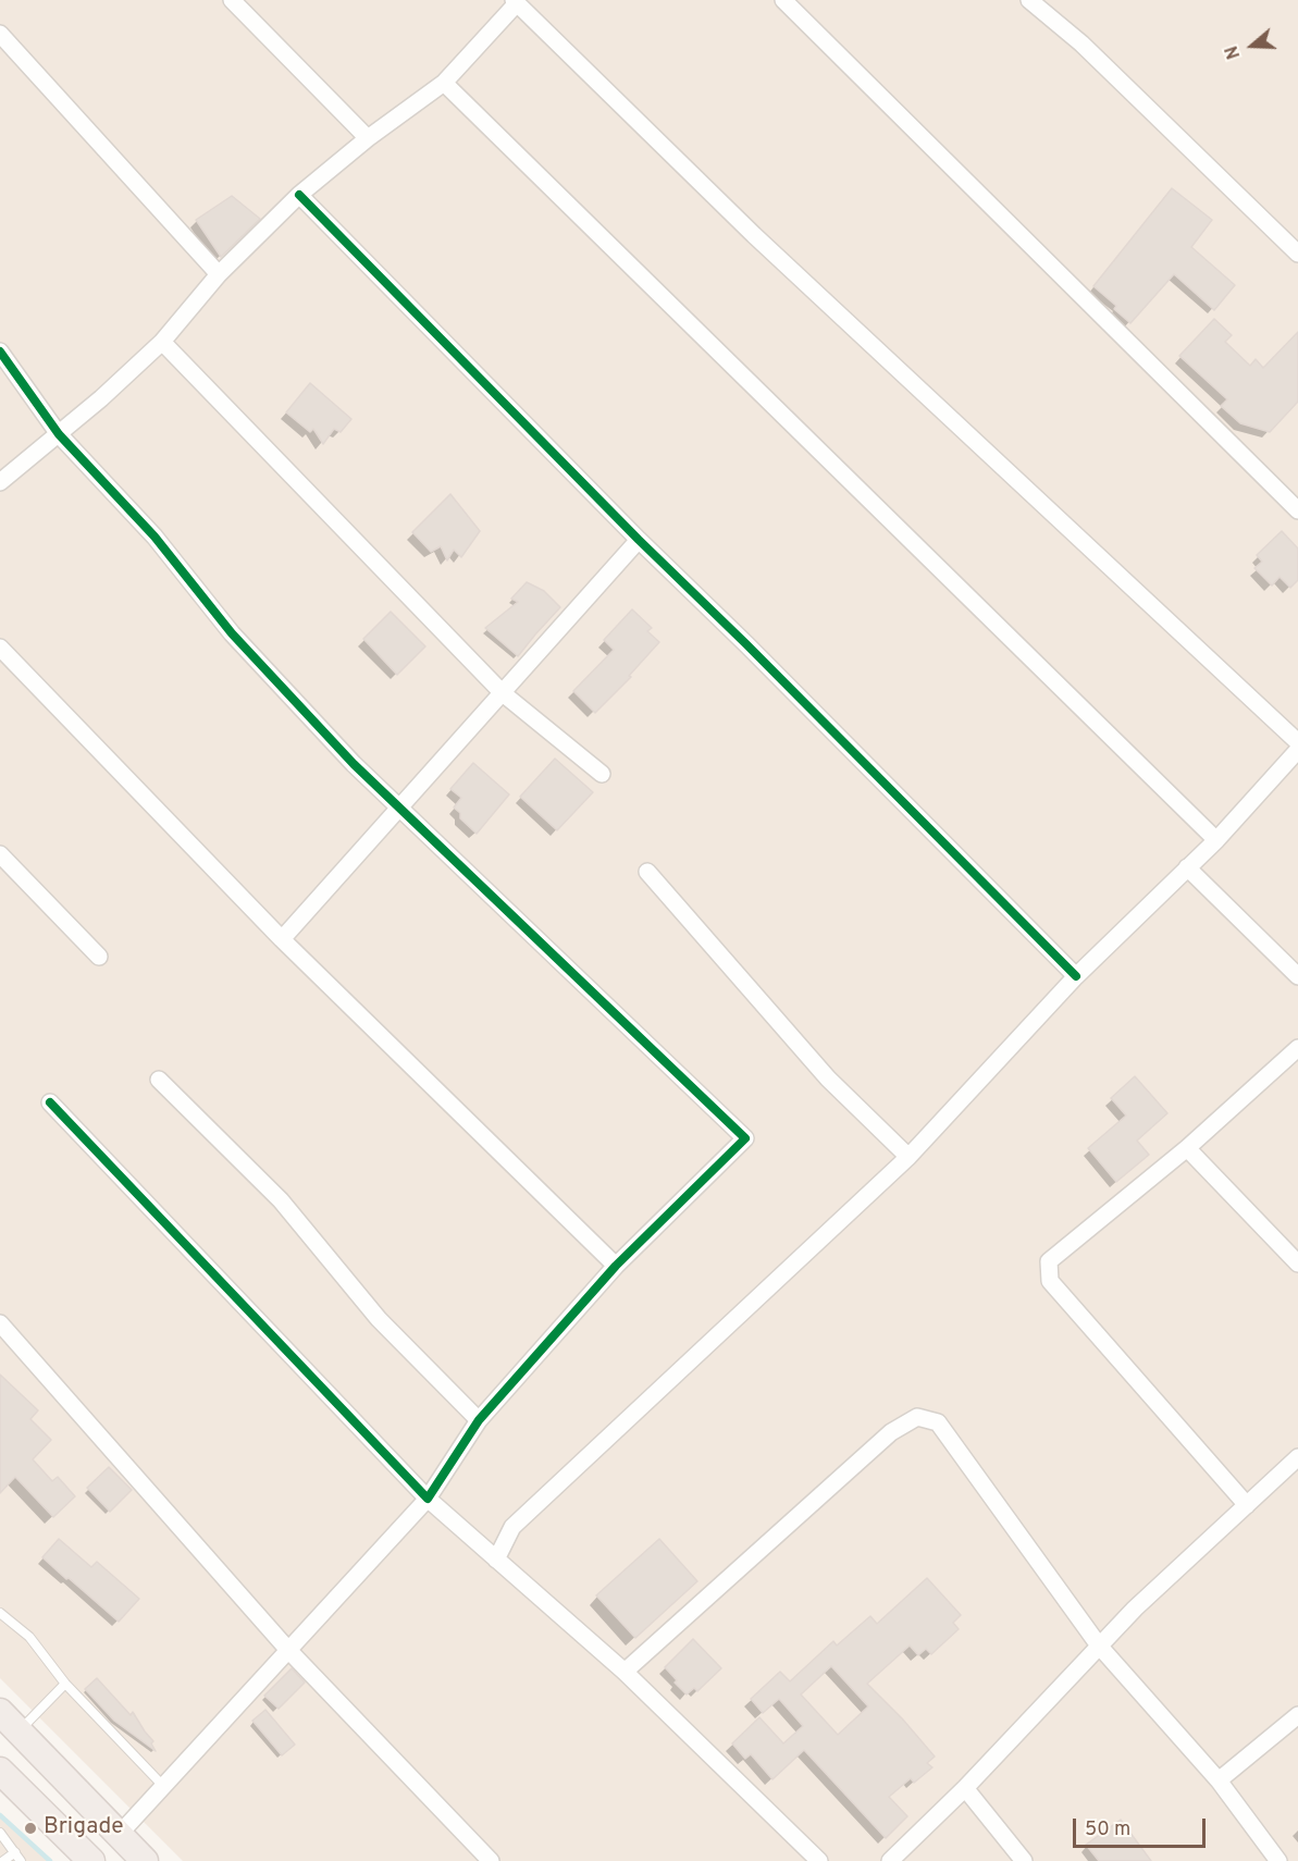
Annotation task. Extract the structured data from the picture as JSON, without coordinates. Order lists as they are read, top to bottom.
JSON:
{
  "places": ["Brigade"],
  "scale_bar": "50 m",
  "north": "left"
}
